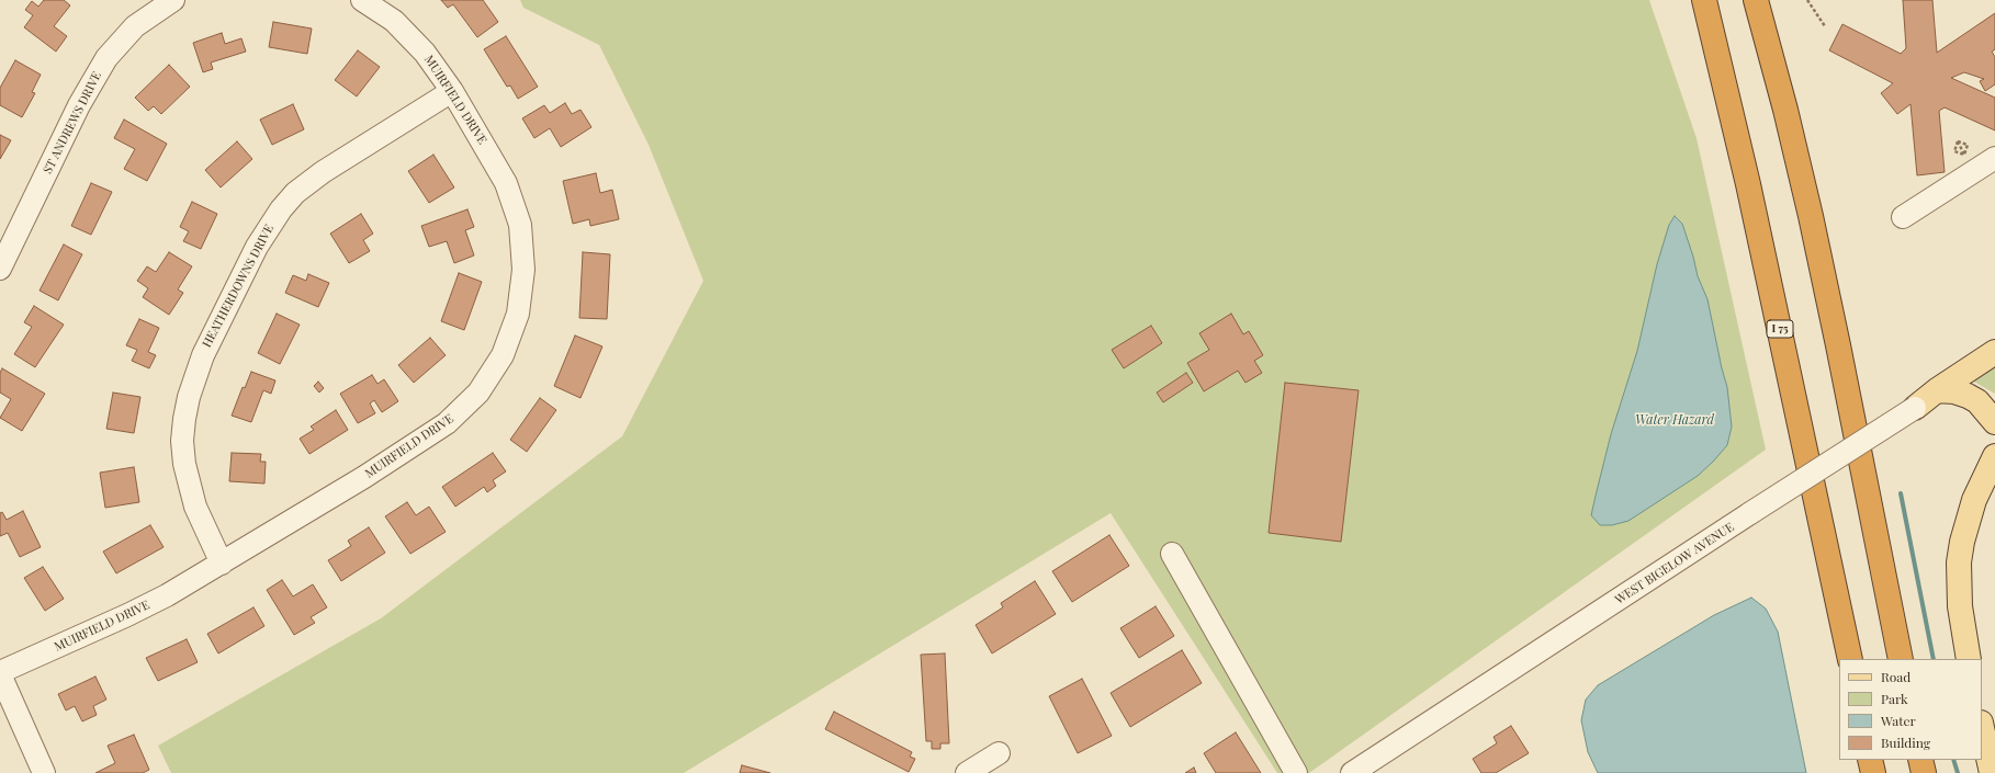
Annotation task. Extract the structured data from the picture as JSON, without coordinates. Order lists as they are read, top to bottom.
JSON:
{
  "streets": {
    "highway": ["I 75"],
    "main road": ["WEST BIGELOW AVENUE"],
    "street": ["MUIRFIELD DRIVE", "ST ANDREWS DRIVE", "HEATHERDOWNS DRIVE"]
  },
  "crossings": [
    ["MUIRFIELD DRIVE", "HEATHERDOWNS DRIVE"]
  ],
  "water": ["Water Hazard"],
  "legend": [
    "Road",
    "Park",
    "Water",
    "Building"
  ]
}
